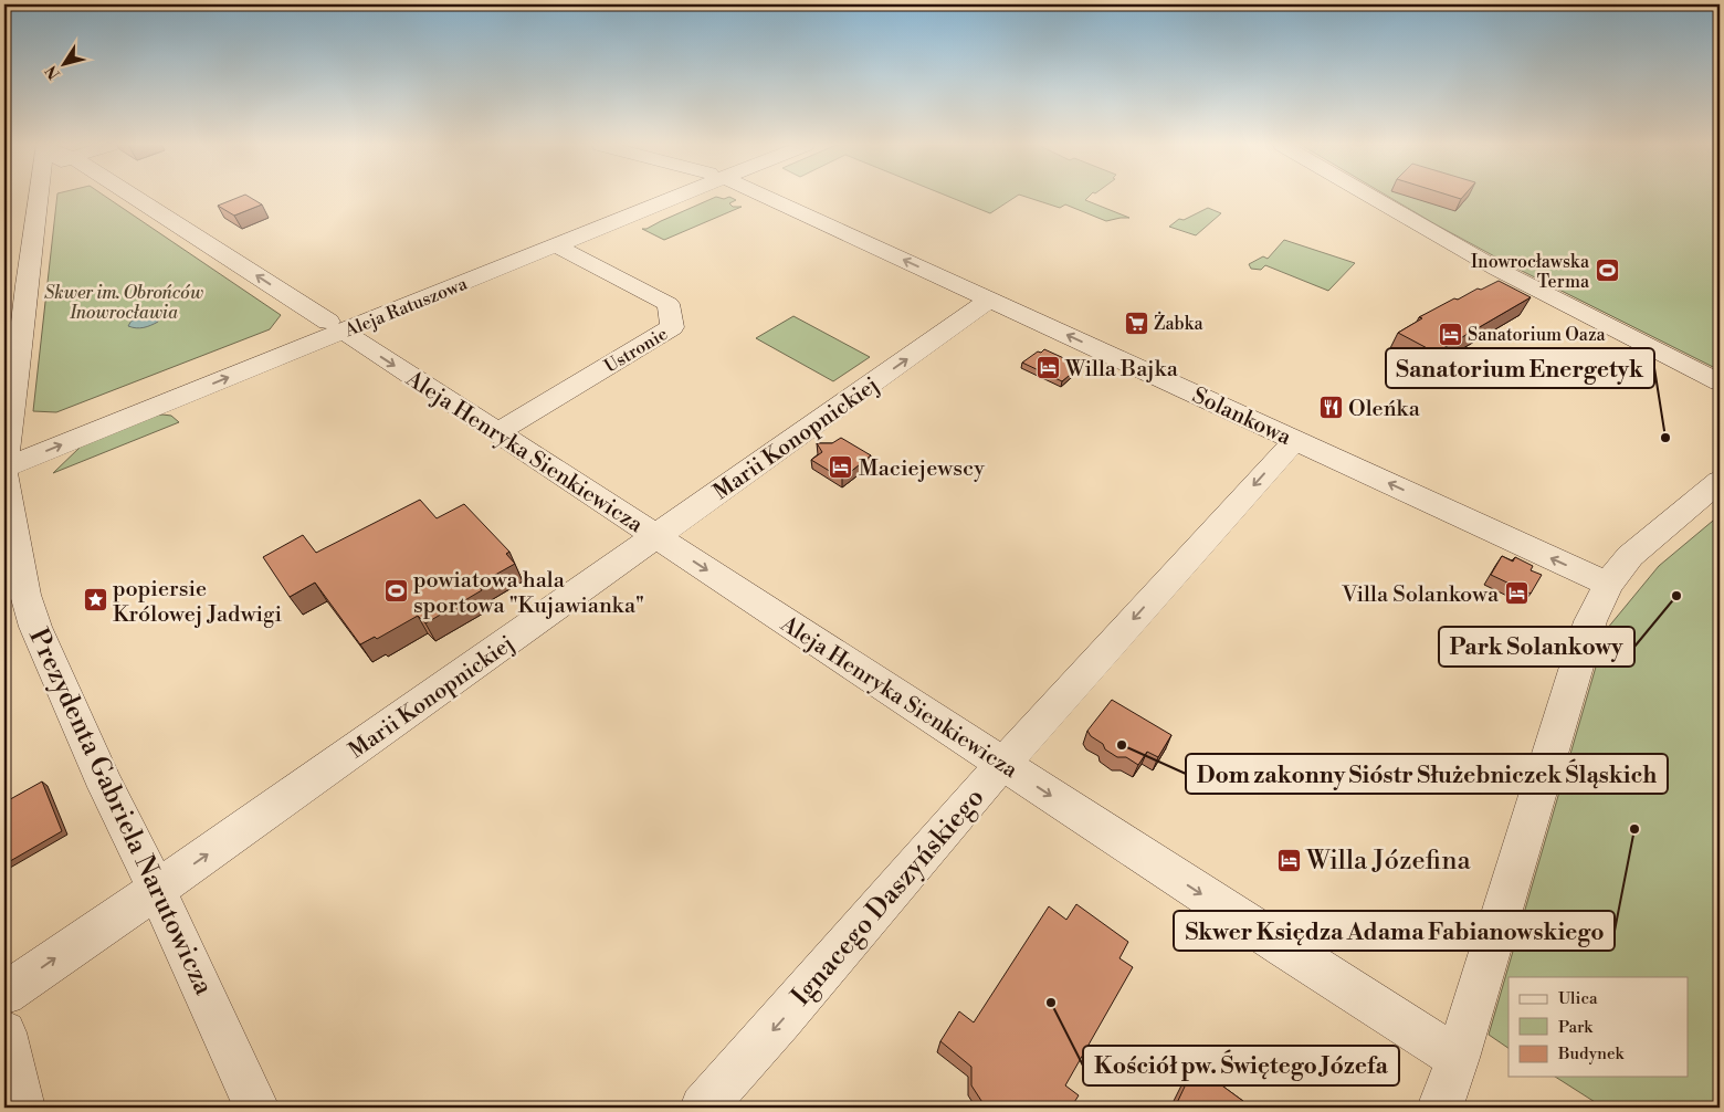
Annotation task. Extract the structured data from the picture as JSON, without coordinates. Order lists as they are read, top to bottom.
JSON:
{
  "streets": {
    "street": [
      "Aleja Ratuszowa",
      "Ustronie",
      "Solankowa",
      "Marii Konopnickiej",
      "Aleja Henryka Sienkiewicza",
      "Prezydenta Gabriela Narutowicza",
      "Ignacego Daszyńskiego"
    ]
  },
  "crossings": [
    ["Aleja Ratuszowa", "Ustronie"],
    ["Aleja Ratuszowa", "Aleja Henryka Sienkiewicza"],
    ["Aleja Ratuszowa", "Prezydenta Gabriela Narutowicza"],
    ["Ustronie", "Aleja Henryka Sienkiewicza"],
    ["Solankowa", "Marii Konopnickiej"],
    ["Solankowa", "Ignacego Daszyńskiego"],
    ["Marii Konopnickiej", "Aleja Henryka Sienkiewicza"],
    ["Marii Konopnickiej", "Prezydenta Gabriela Narutowicza"],
    ["Aleja Henryka Sienkiewicza", "Ignacego Daszyńskiego"]
  ],
  "one_way": ["Marii Konopnickiej", "Ignacego Daszyńskiego"],
  "parks": ["Skwer im. Obrońców Inowrocławia"],
  "places": {
    "sports": ["Inowrocławska Terma", "powiatowa hala sportowa \"Kujawianka\""],
    "supermarket": ["Żabka"],
    "hotel": [
      "Sanatorium Oaza",
      "Willa Bajka",
      "Maciejewscy",
      "Villa Solankowa",
      "Willa Józefina"
    ],
    "restaurant": ["Oleńka"],
    "other": [
      "Sanatorium Energetyk",
      "Park Solankowy",
      "Dom zakonny Sióstr Służebniczek Śląskich",
      "Skwer Księdza Adama Fabianowskiego",
      "Kościół pw. Świętego Józefa"
    ],
    "place": ["popiersie Królowej Jadwigi"]
  },
  "legend": ["Ulica", "Park", "Budynek"],
  "north": "bottom left"
}
